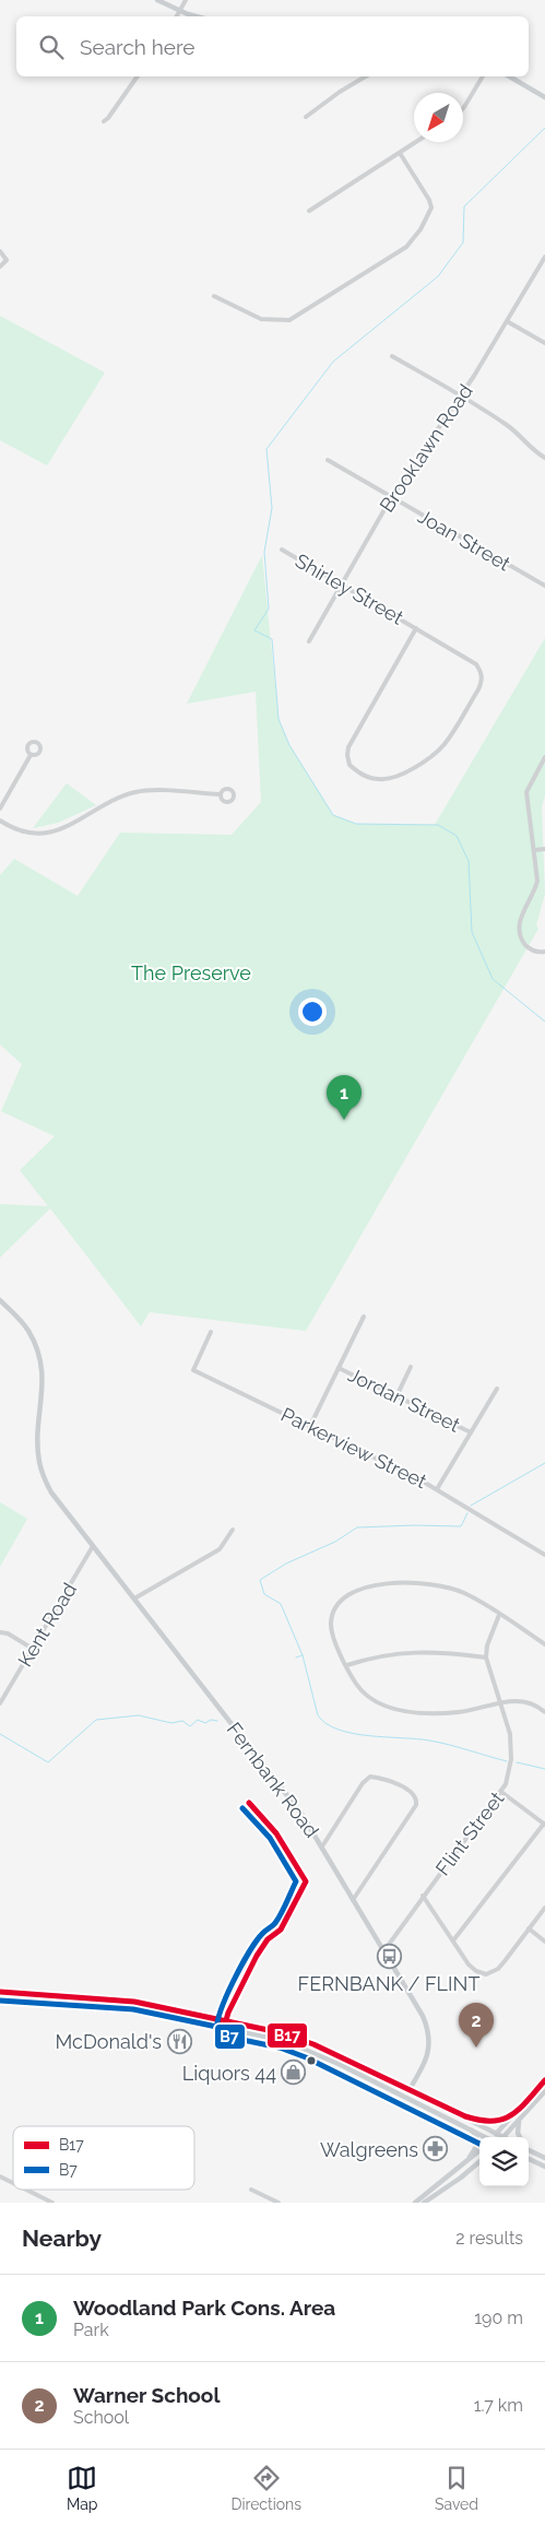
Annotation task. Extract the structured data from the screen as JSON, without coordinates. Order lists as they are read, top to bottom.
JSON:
{
  "streets": {
    "main road": ["Fernbank Road"],
    "street": [
      "Brooklawn Road",
      "Joan Street",
      "Shirley Street",
      "Jordan Street",
      "Parkerview Street",
      "Kent Road",
      "Flint Street"
    ]
  },
  "crossings": [
    ["Brooklawn Road", "Joan Street"],
    ["Brooklawn Road", "Shirley Street"],
    ["Kent Road", "Fernbank Road"]
  ],
  "parks": ["The Preserve"],
  "places": {
    "bus stop": ["FERNBANK / FLINT"],
    "restaurant": ["McDonald's"],
    "shop": ["Liquors 44"],
    "pharmacy": ["Walgreens"]
  },
  "lines": ["transit line B17", "transit line B7"],
  "legend": ["B17", "B7"],
  "north": "bottom left",
  "page": {
    "search": "Search here",
    "pins": ["1", "2"],
    "heading": ["Nearby", "2 results"],
    "list": [
      {
        "mark": "1",
        "name": "Woodland Park Cons. Area",
        "note": "Park",
        "value": "190 m"
      },
      {
        "mark": "2",
        "name": "Warner School",
        "note": "School",
        "value": "1.7 km"
      }
    ],
    "nav": ["Map", "Directions", "Saved"]
  }
}
